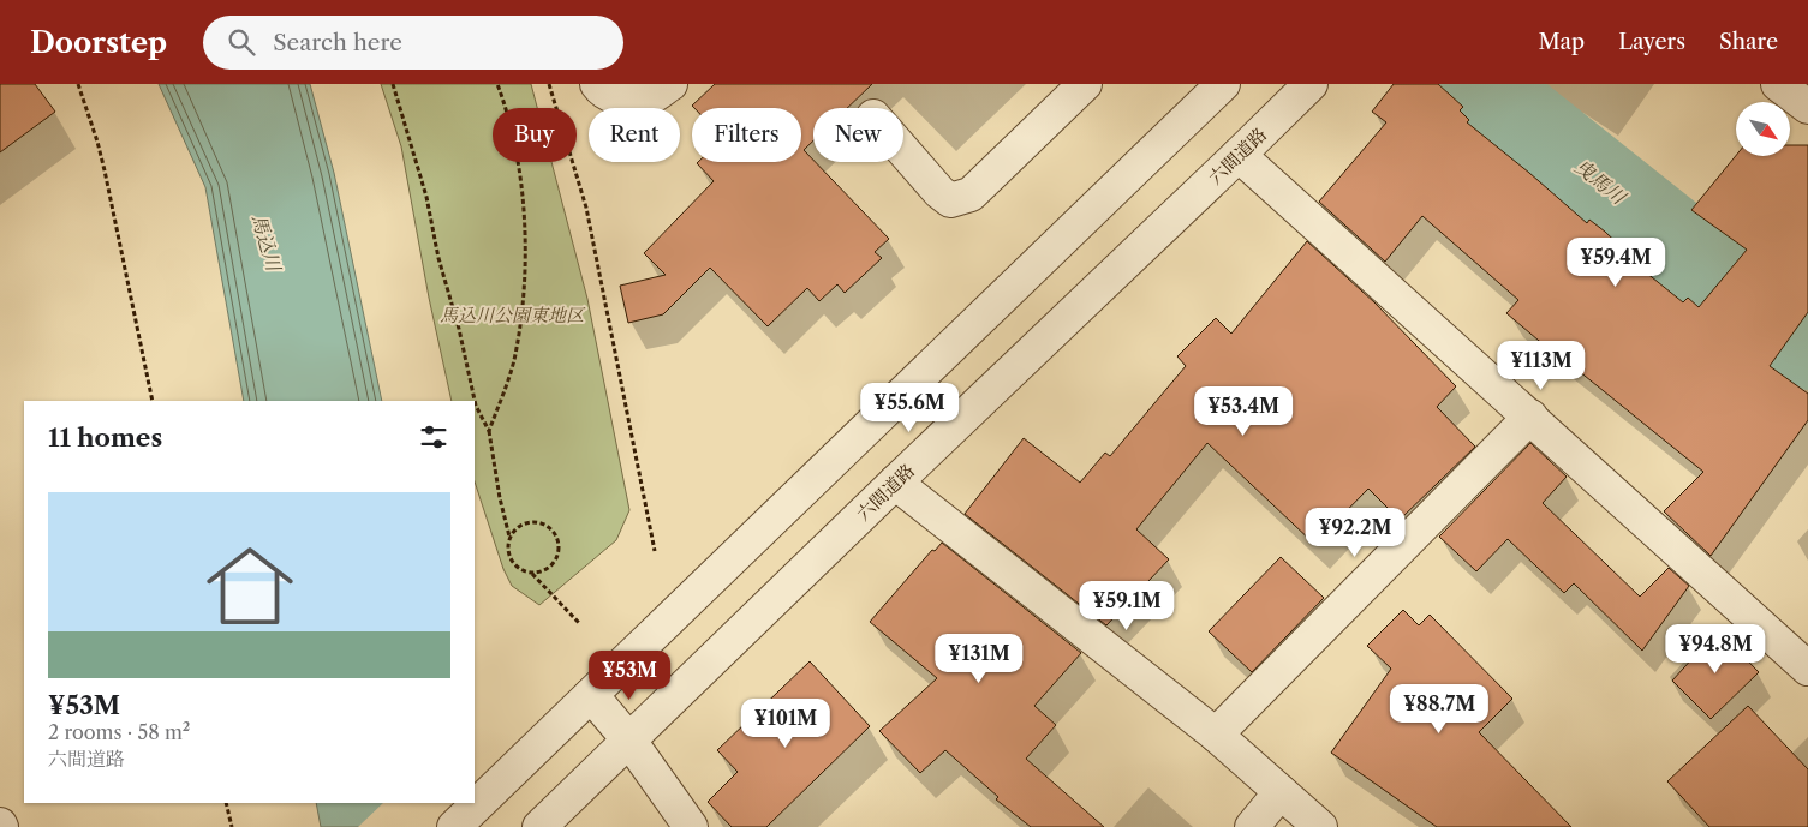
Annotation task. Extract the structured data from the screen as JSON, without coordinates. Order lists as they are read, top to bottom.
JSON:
{
  "streets": {
    "street": ["六間道路"]
  },
  "water": ["曳馬川", "馬込川"],
  "parks": ["馬込川公園東地区"],
  "north": "bottom right",
  "page": {
    "header": "Doorstep",
    "search": "Search here",
    "nav": ["Map", "Layers", "Share"],
    "chip": [
      "Buy",
      "Rent",
      "Filters",
      "New"
    ],
    "price": [
      "¥59.4M",
      "¥113M",
      "¥55.6M",
      "¥53.4M",
      "¥92.2M",
      "¥59.1M",
      "¥94.8M",
      "¥131M",
      "¥53M",
      "¥88.7M",
      "¥101M"
    ],
    "heading": "11 homes",
    "list": [
      {
        "name": "¥53M",
        "note": "2 rooms · 58 m² · 六間道路"
      }
    ]
  }
}
